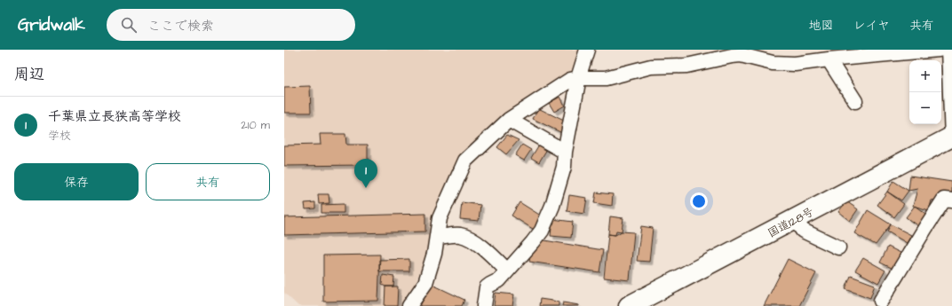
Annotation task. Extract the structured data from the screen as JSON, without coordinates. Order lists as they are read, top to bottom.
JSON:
{
  "streets": {
    "highway": ["国道128号"]
  },
  "page": {
    "header": "Gridwalk",
    "search": "ここで検索",
    "nav": ["地図", "レイヤ", "共有"],
    "heading": "周辺",
    "map_buttons": ["+", "−"],
    "list": [
      {
        "mark": "1",
        "name": "千葉県立長狭高等学校",
        "note": "学校",
        "value": "210 m"
      }
    ],
    "buttons": ["保存", "共有"],
    "pins": "1"
  }
}
